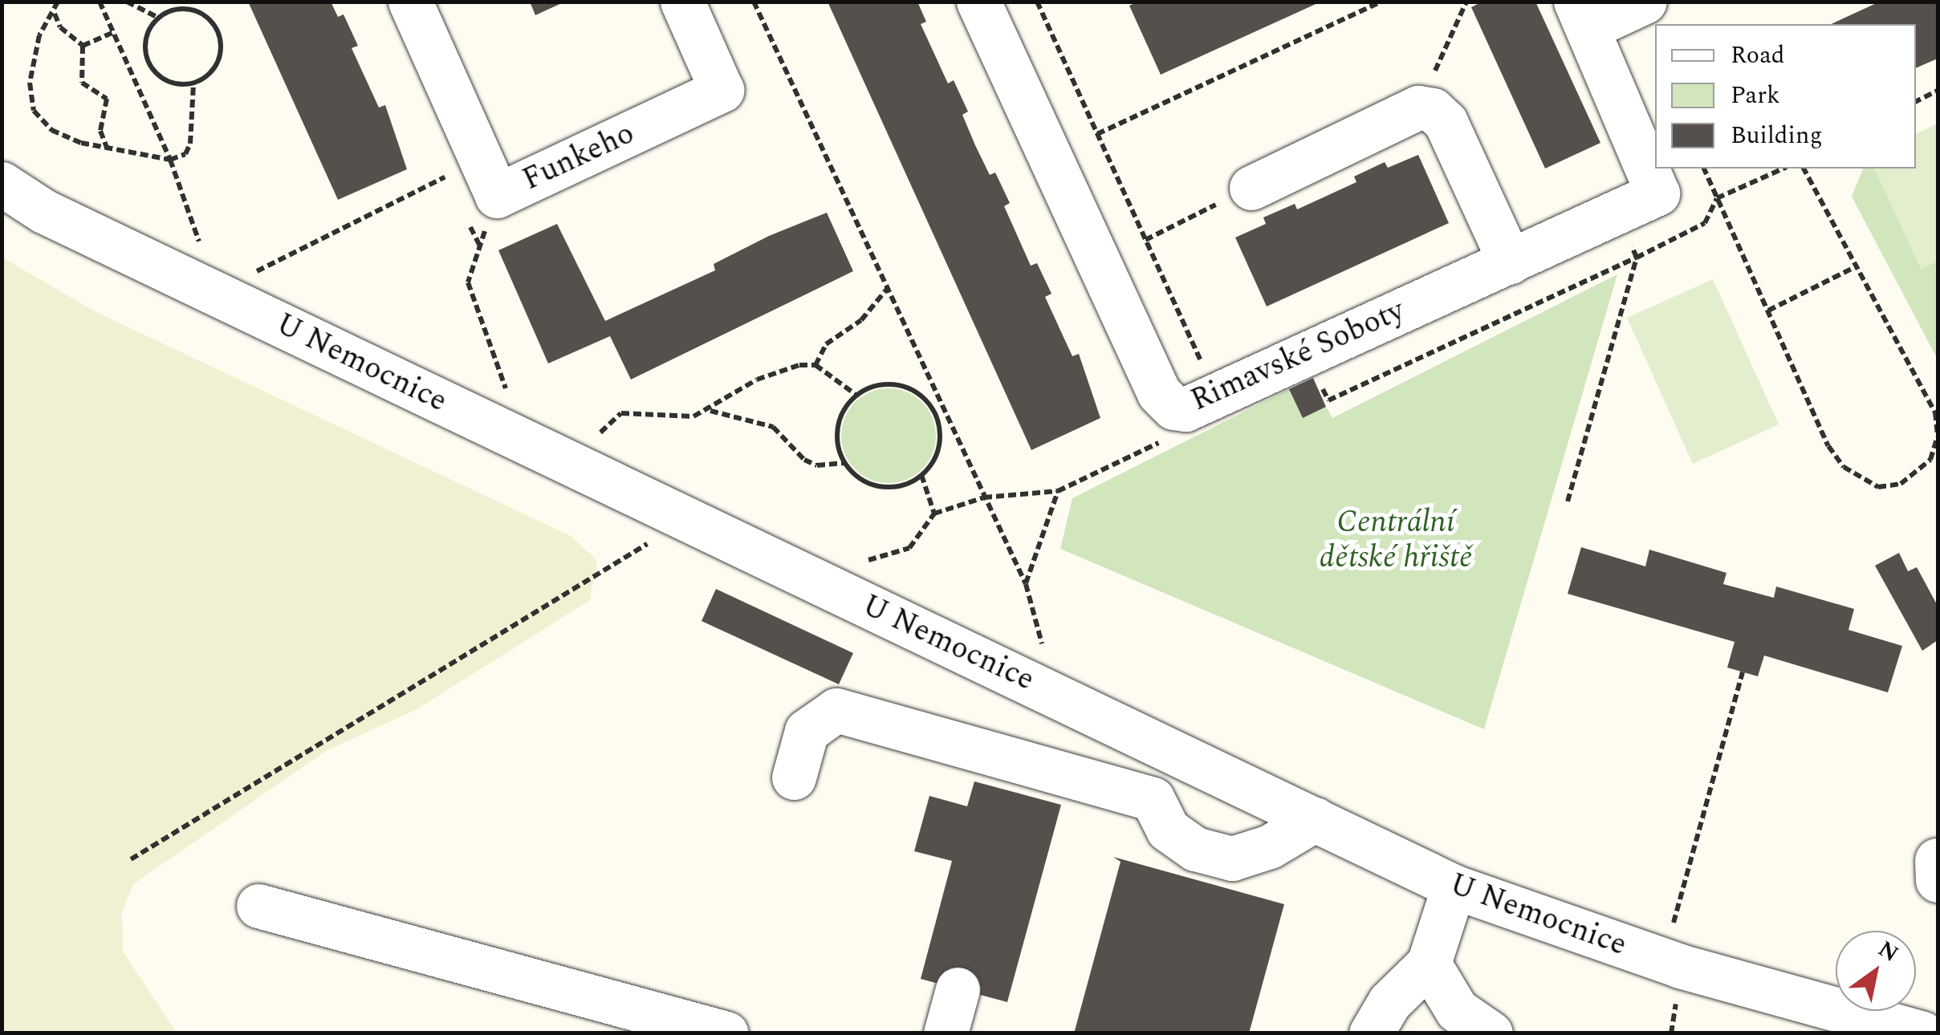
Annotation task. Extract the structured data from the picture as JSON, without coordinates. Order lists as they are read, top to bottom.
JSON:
{
  "streets": {
    "street": ["Funkeho", "Rimavské Soboty", "U Nemocnice"]
  },
  "parks": ["Centrální dětské hřiště"],
  "legend": ["Road", "Park", "Building"],
  "north": "top right"
}
